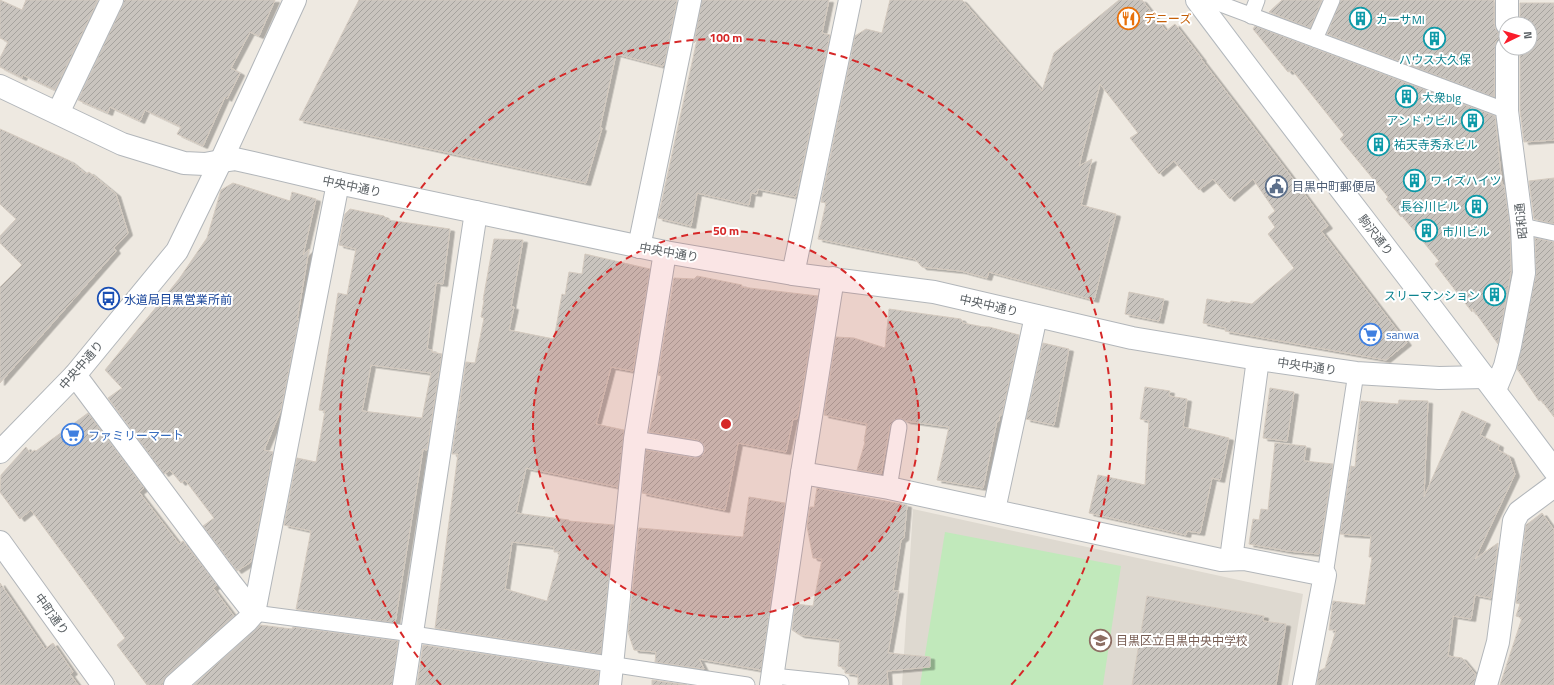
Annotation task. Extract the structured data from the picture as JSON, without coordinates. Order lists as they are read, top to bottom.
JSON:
{
  "streets": {
    "street": [
      "中央中通り",
      "昭和通",
      "駒沢通り",
      "中町通り"
    ]
  },
  "crossings": [
    ["中央中通り", "昭和通"],
    ["中央中通り", "駒沢通り"],
    ["昭和通", "駒沢通り"]
  ],
  "places": {
    "restaurant": ["デニーズ"],
    "building": [
      "カーサMI",
      "ハウス大久保",
      "大衆blg",
      "アンドウビル",
      "祐天寺秀永ビル",
      "ワイズハイツ",
      "長谷川ビル",
      "市川ビル",
      "スリーマンション"
    ],
    "public building": ["目黒中町郵便局"],
    "bus stop": ["水道局目黒営業所前"],
    "supermarket": ["sanwa", "ファミリーマート"],
    "school or university": ["目黒区立目黒中央中学校"]
  },
  "north": "right",
  "rings": ["100 m", "50 m"]
}
